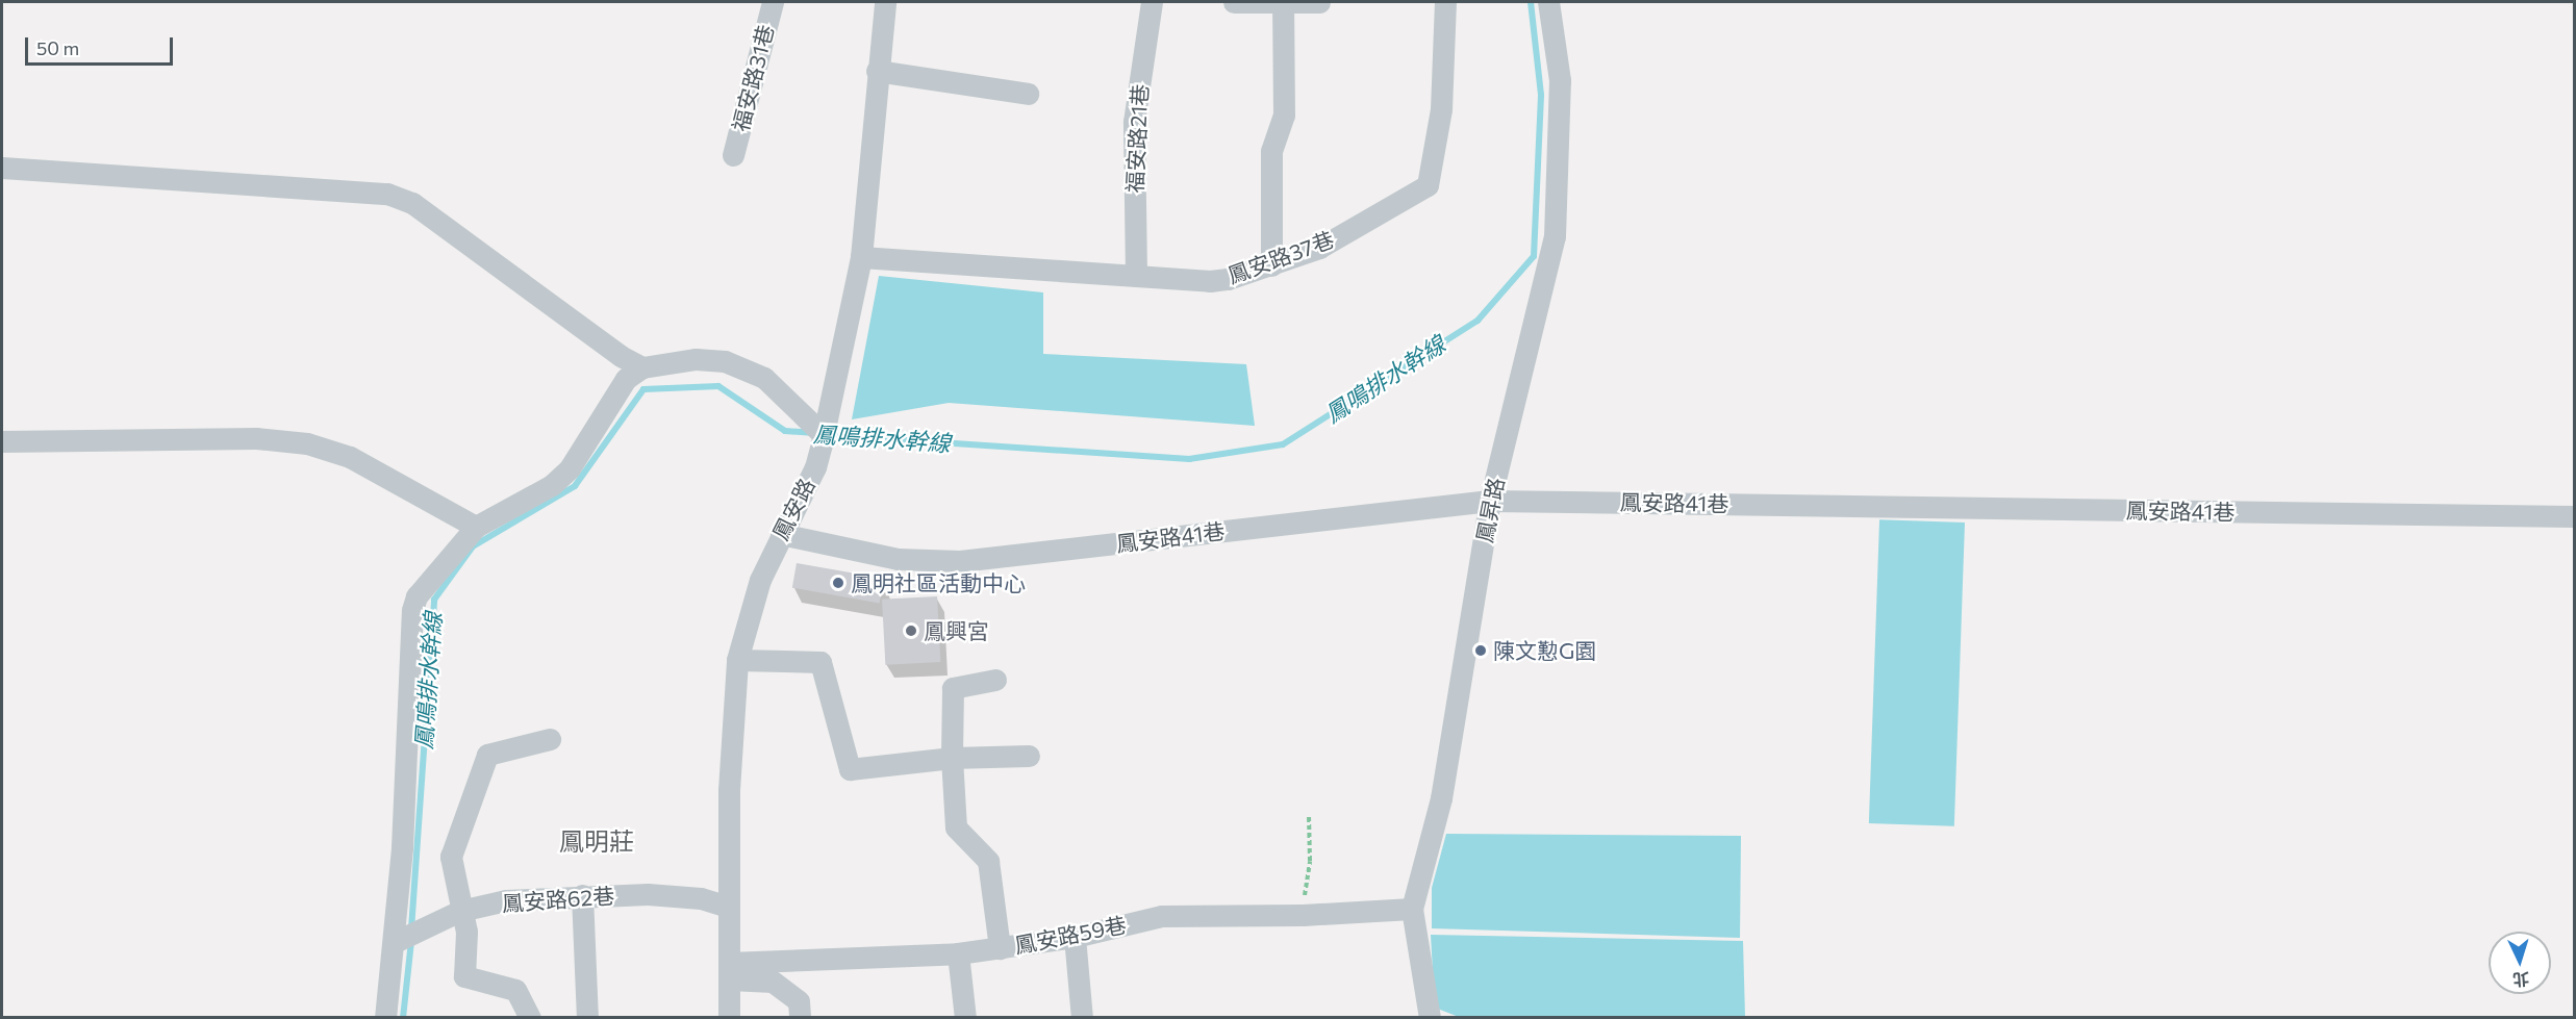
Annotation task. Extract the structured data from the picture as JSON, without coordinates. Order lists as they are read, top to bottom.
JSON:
{
  "streets": {
    "street": [
      "福安路31巷",
      "福安路21巷",
      "鳳安路37巷",
      "鳳安路41巷",
      "鳳安路",
      "鳳昇路",
      "鳳安路62巷",
      "鳳安路59巷"
    ]
  },
  "crossings": [
    ["福安路21巷", "鳳安路37巷"],
    ["鳳安路37巷", "鳳安路"],
    ["鳳安路41巷", "鳳安路"],
    ["鳳安路41巷", "鳳昇路"],
    ["鳳安路", "鳳安路62巷"],
    ["鳳安路", "鳳安路59巷"],
    ["鳳昇路", "鳳安路59巷"]
  ],
  "districts": ["鳳明莊"],
  "water": ["鳳鳴排水幹線"],
  "places": ["鳳明社區活動中心", "鳳興宮", "陳文懃G園"],
  "scale_bar": "50 m",
  "north": "bottom"
}
